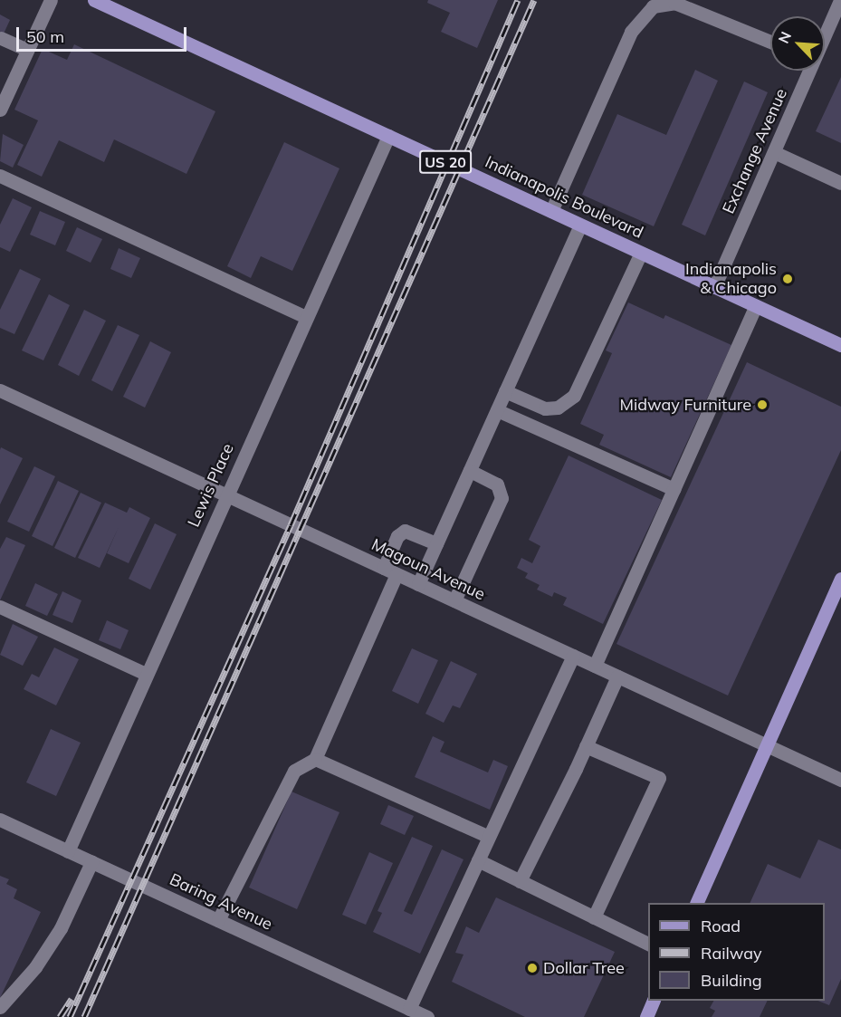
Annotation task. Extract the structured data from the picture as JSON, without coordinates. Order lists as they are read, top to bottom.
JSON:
{
  "streets": {
    "main road": ["US 20", "Indianapolis Boulevard"],
    "street": [
      "Exchange Avenue",
      "Lewis Place",
      "Magoun Avenue",
      "Baring Avenue"
    ]
  },
  "crossings": [
    ["Exchange Avenue", "Indianapolis Boulevard"],
    ["Indianapolis Boulevard", "Lewis Place"],
    ["Lewis Place", "Magoun Avenue"],
    ["Lewis Place", "Baring Avenue"]
  ],
  "places": ["Indianapolis & Chicago", "Midway Furniture", "Dollar Tree"],
  "legend": ["Road", "Railway", "Building"],
  "scale_bar": "50 m",
  "north": "top left"
}
